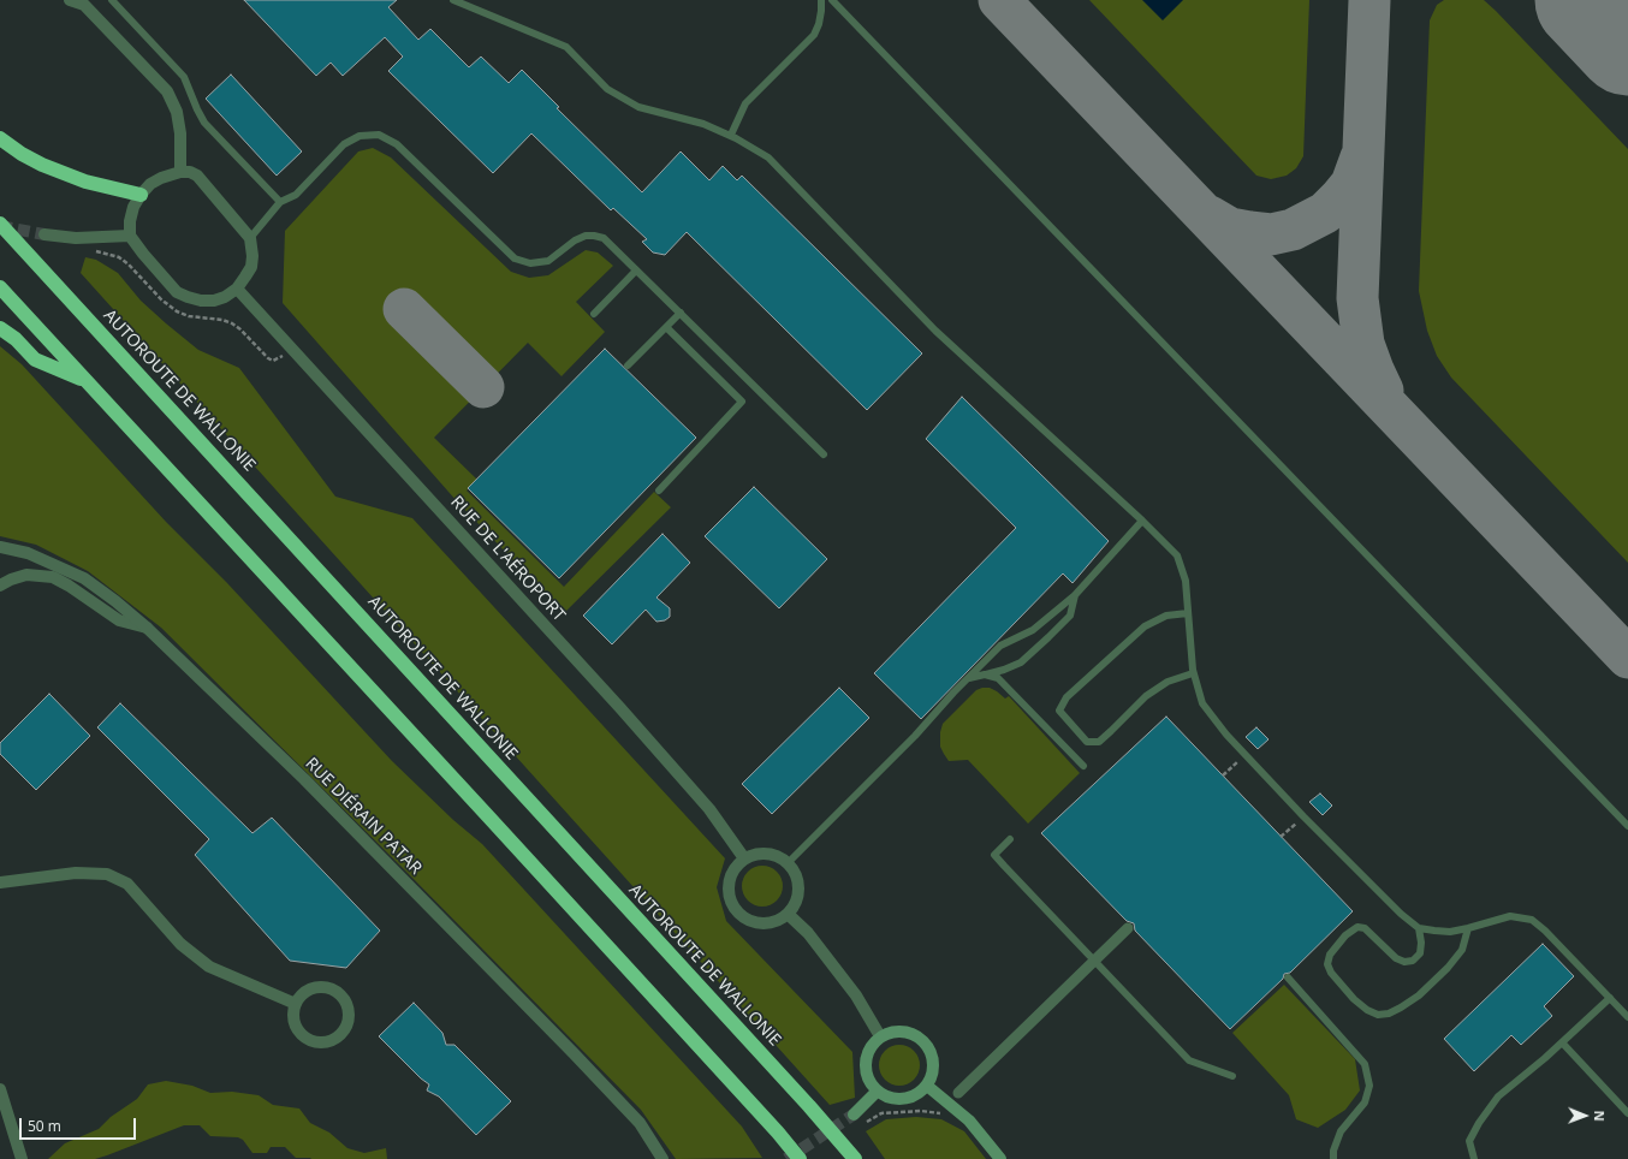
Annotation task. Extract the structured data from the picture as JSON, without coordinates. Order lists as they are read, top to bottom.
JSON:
{
  "streets": {
    "highway": ["AUTOROUTE DE WALLONIE"],
    "street": ["RUE DE L'AÉROPORT", "RUE DIÉRAIN PATAR"]
  },
  "scale_bar": "50 m",
  "north": "right"
}
